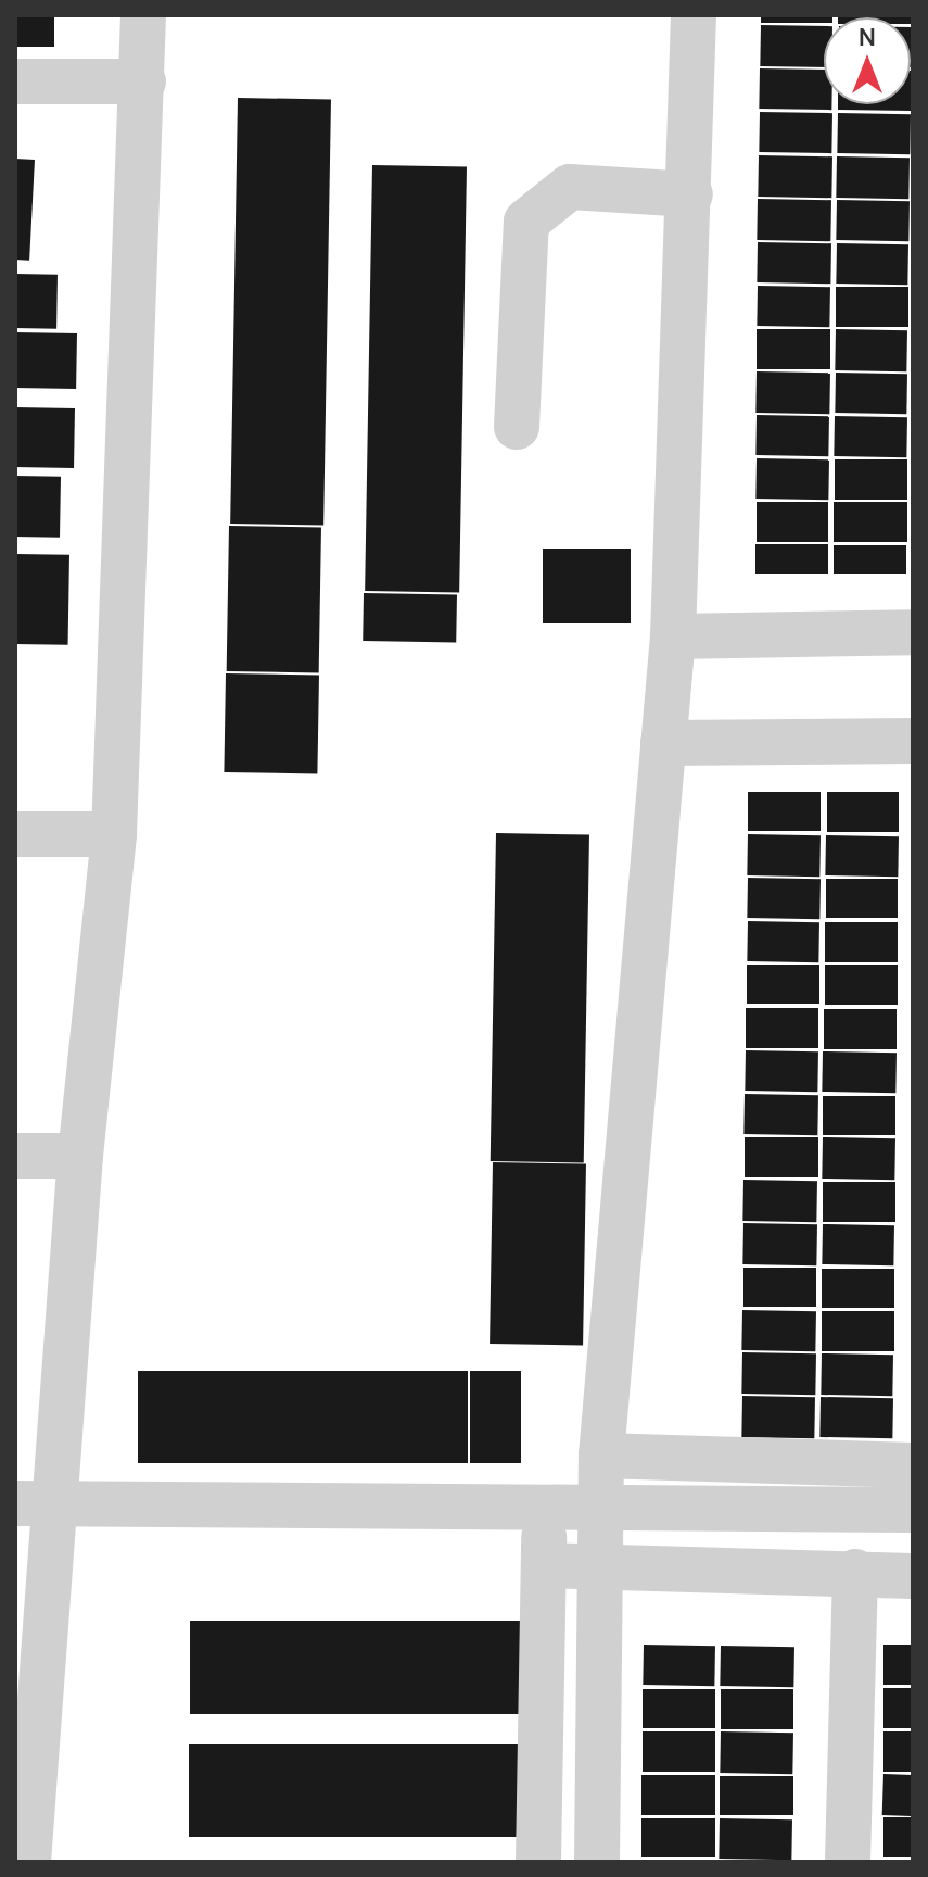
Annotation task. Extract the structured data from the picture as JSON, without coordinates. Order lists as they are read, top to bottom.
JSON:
{
  "north": "top"
}
